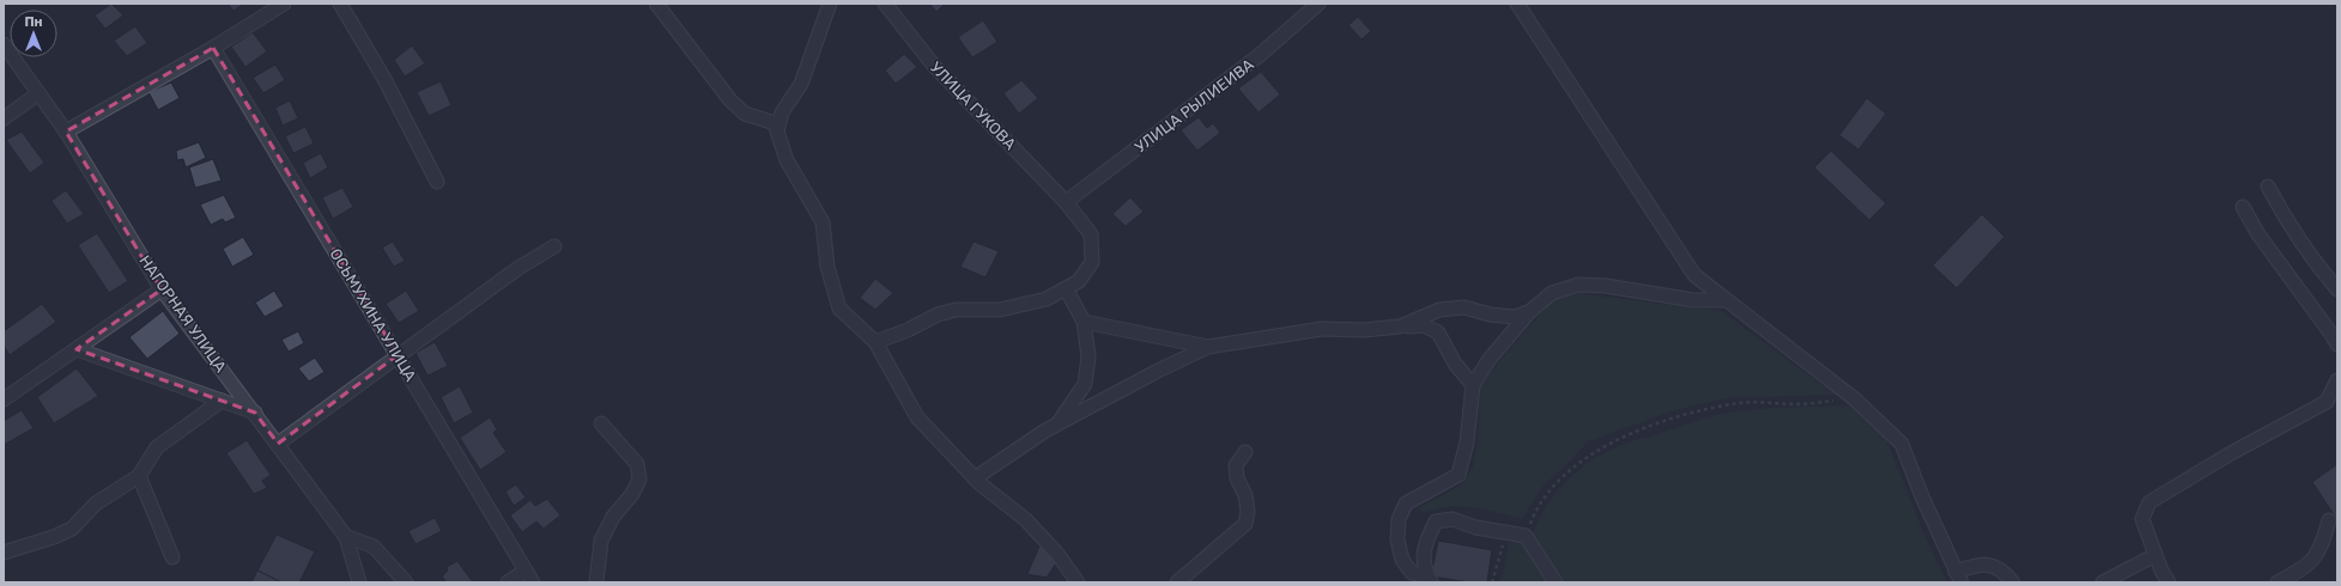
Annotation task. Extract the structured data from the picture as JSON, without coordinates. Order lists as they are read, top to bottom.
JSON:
{
  "streets": {
    "street": [
      "УЛИЦА ГУКОВА",
      "УЛИЦА РЫЛИЕИВА",
      "НАГОРНАЯ УЛИЦА",
      "ОСЬМУХИНА УЛИЦА"
    ]
  },
  "crossings": [
    ["УЛИЦА ГУКОВА", "УЛИЦА РЫЛИЕИВА"]
  ],
  "north": "top"
}
